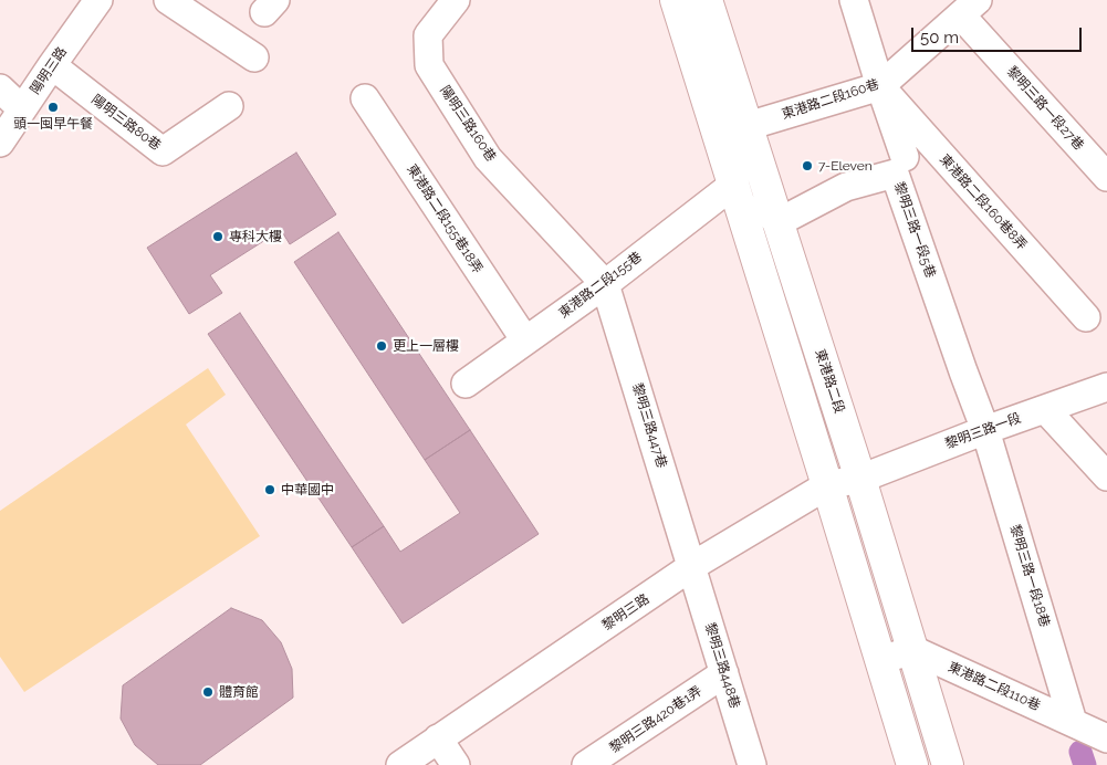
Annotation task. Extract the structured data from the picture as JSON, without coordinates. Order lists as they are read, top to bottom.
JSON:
{
  "streets": {
    "main road": ["東港路二段"],
    "street": [
      "陽明三路",
      "東港路二段160巷",
      "黎明三路一段27巷",
      "陽明三路80巷",
      "陽明三路160巷",
      "東港路二段160巷8弄",
      "東港路二段155巷18弄",
      "黎明三路一段5巷",
      "東港路二段155巷",
      "黎明三路447巷",
      "黎明三路一段",
      "黎明三路一段18巷",
      "黎明三路",
      "黎明三路448巷",
      "東港路二段110巷",
      "黎明三路420巷1弄"
    ]
  },
  "crossings": [
    ["陽明三路", "陽明三路80巷"],
    ["東港路二段160巷", "黎明三路一段27巷"],
    ["東港路二段160巷", "東港路二段160巷8弄"],
    ["東港路二段160巷", "東港路二段"],
    ["陽明三路160巷", "東港路二段155巷"],
    ["陽明三路160巷", "黎明三路447巷"],
    ["東港路二段155巷18弄", "東港路二段155巷"],
    ["黎明三路一段5巷", "東港路二段"],
    ["黎明三路一段5巷", "黎明三路一段"],
    ["黎明三路一段5巷", "黎明三路一段18巷"],
    ["東港路二段155巷", "黎明三路447巷"],
    ["東港路二段", "黎明三路一段"],
    ["東港路二段", "黎明三路"],
    ["東港路二段", "東港路二段110巷"],
    ["黎明三路447巷", "黎明三路"],
    ["黎明三路447巷", "黎明三路448巷"],
    ["黎明三路一段", "黎明三路一段18巷"],
    ["黎明三路一段", "黎明三路"],
    ["黎明三路一段18巷", "東港路二段110巷"],
    ["黎明三路", "黎明三路448巷"],
    ["黎明三路448巷", "黎明三路420巷1弄"]
  ],
  "places": [
    "頭一囤早午餐",
    "7-Eleven",
    "專科大樓",
    "更上一層樓",
    "中華國中",
    "體育館"
  ],
  "scale_bar": "50 m"
}
